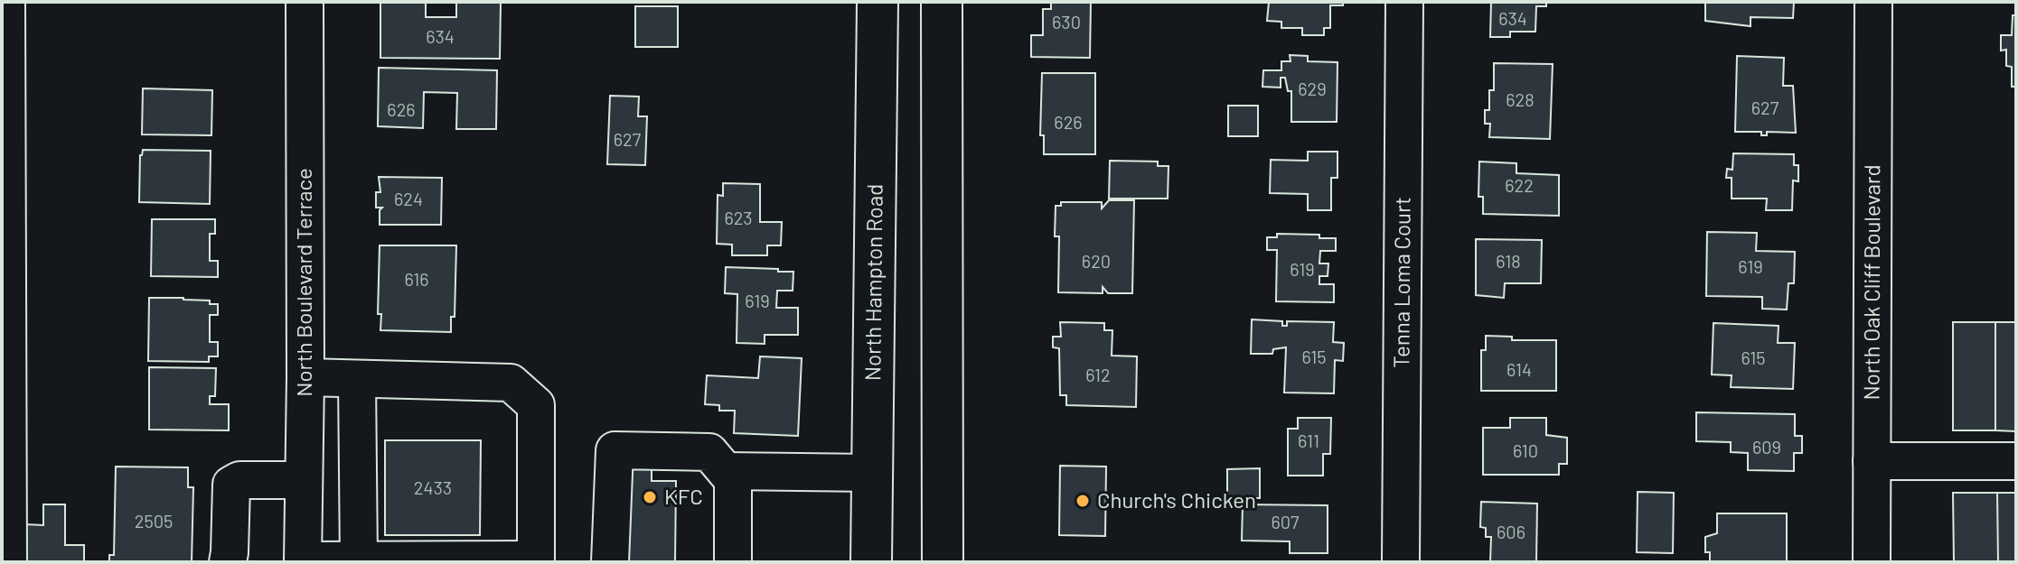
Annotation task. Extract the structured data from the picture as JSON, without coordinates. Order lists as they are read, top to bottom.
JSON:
{
  "streets": {
    "main road": ["North Hampton Road"],
    "street": ["Tenna Loma Court", "North Oak Cliff Boulevard", "North Boulevard Terrace"]
  },
  "places": ["KFC", "Church's Chicken"],
  "house_numbers": [
    "634",
    "630",
    "634",
    "629",
    "628",
    "627",
    "626",
    "626",
    "627",
    "622",
    "624",
    "623",
    "620",
    "618",
    "619",
    "619",
    "616",
    "619",
    "615",
    "615",
    "614",
    "612",
    "611",
    "609",
    "610",
    "2433",
    "2505",
    "607",
    "606"
  ]
}
